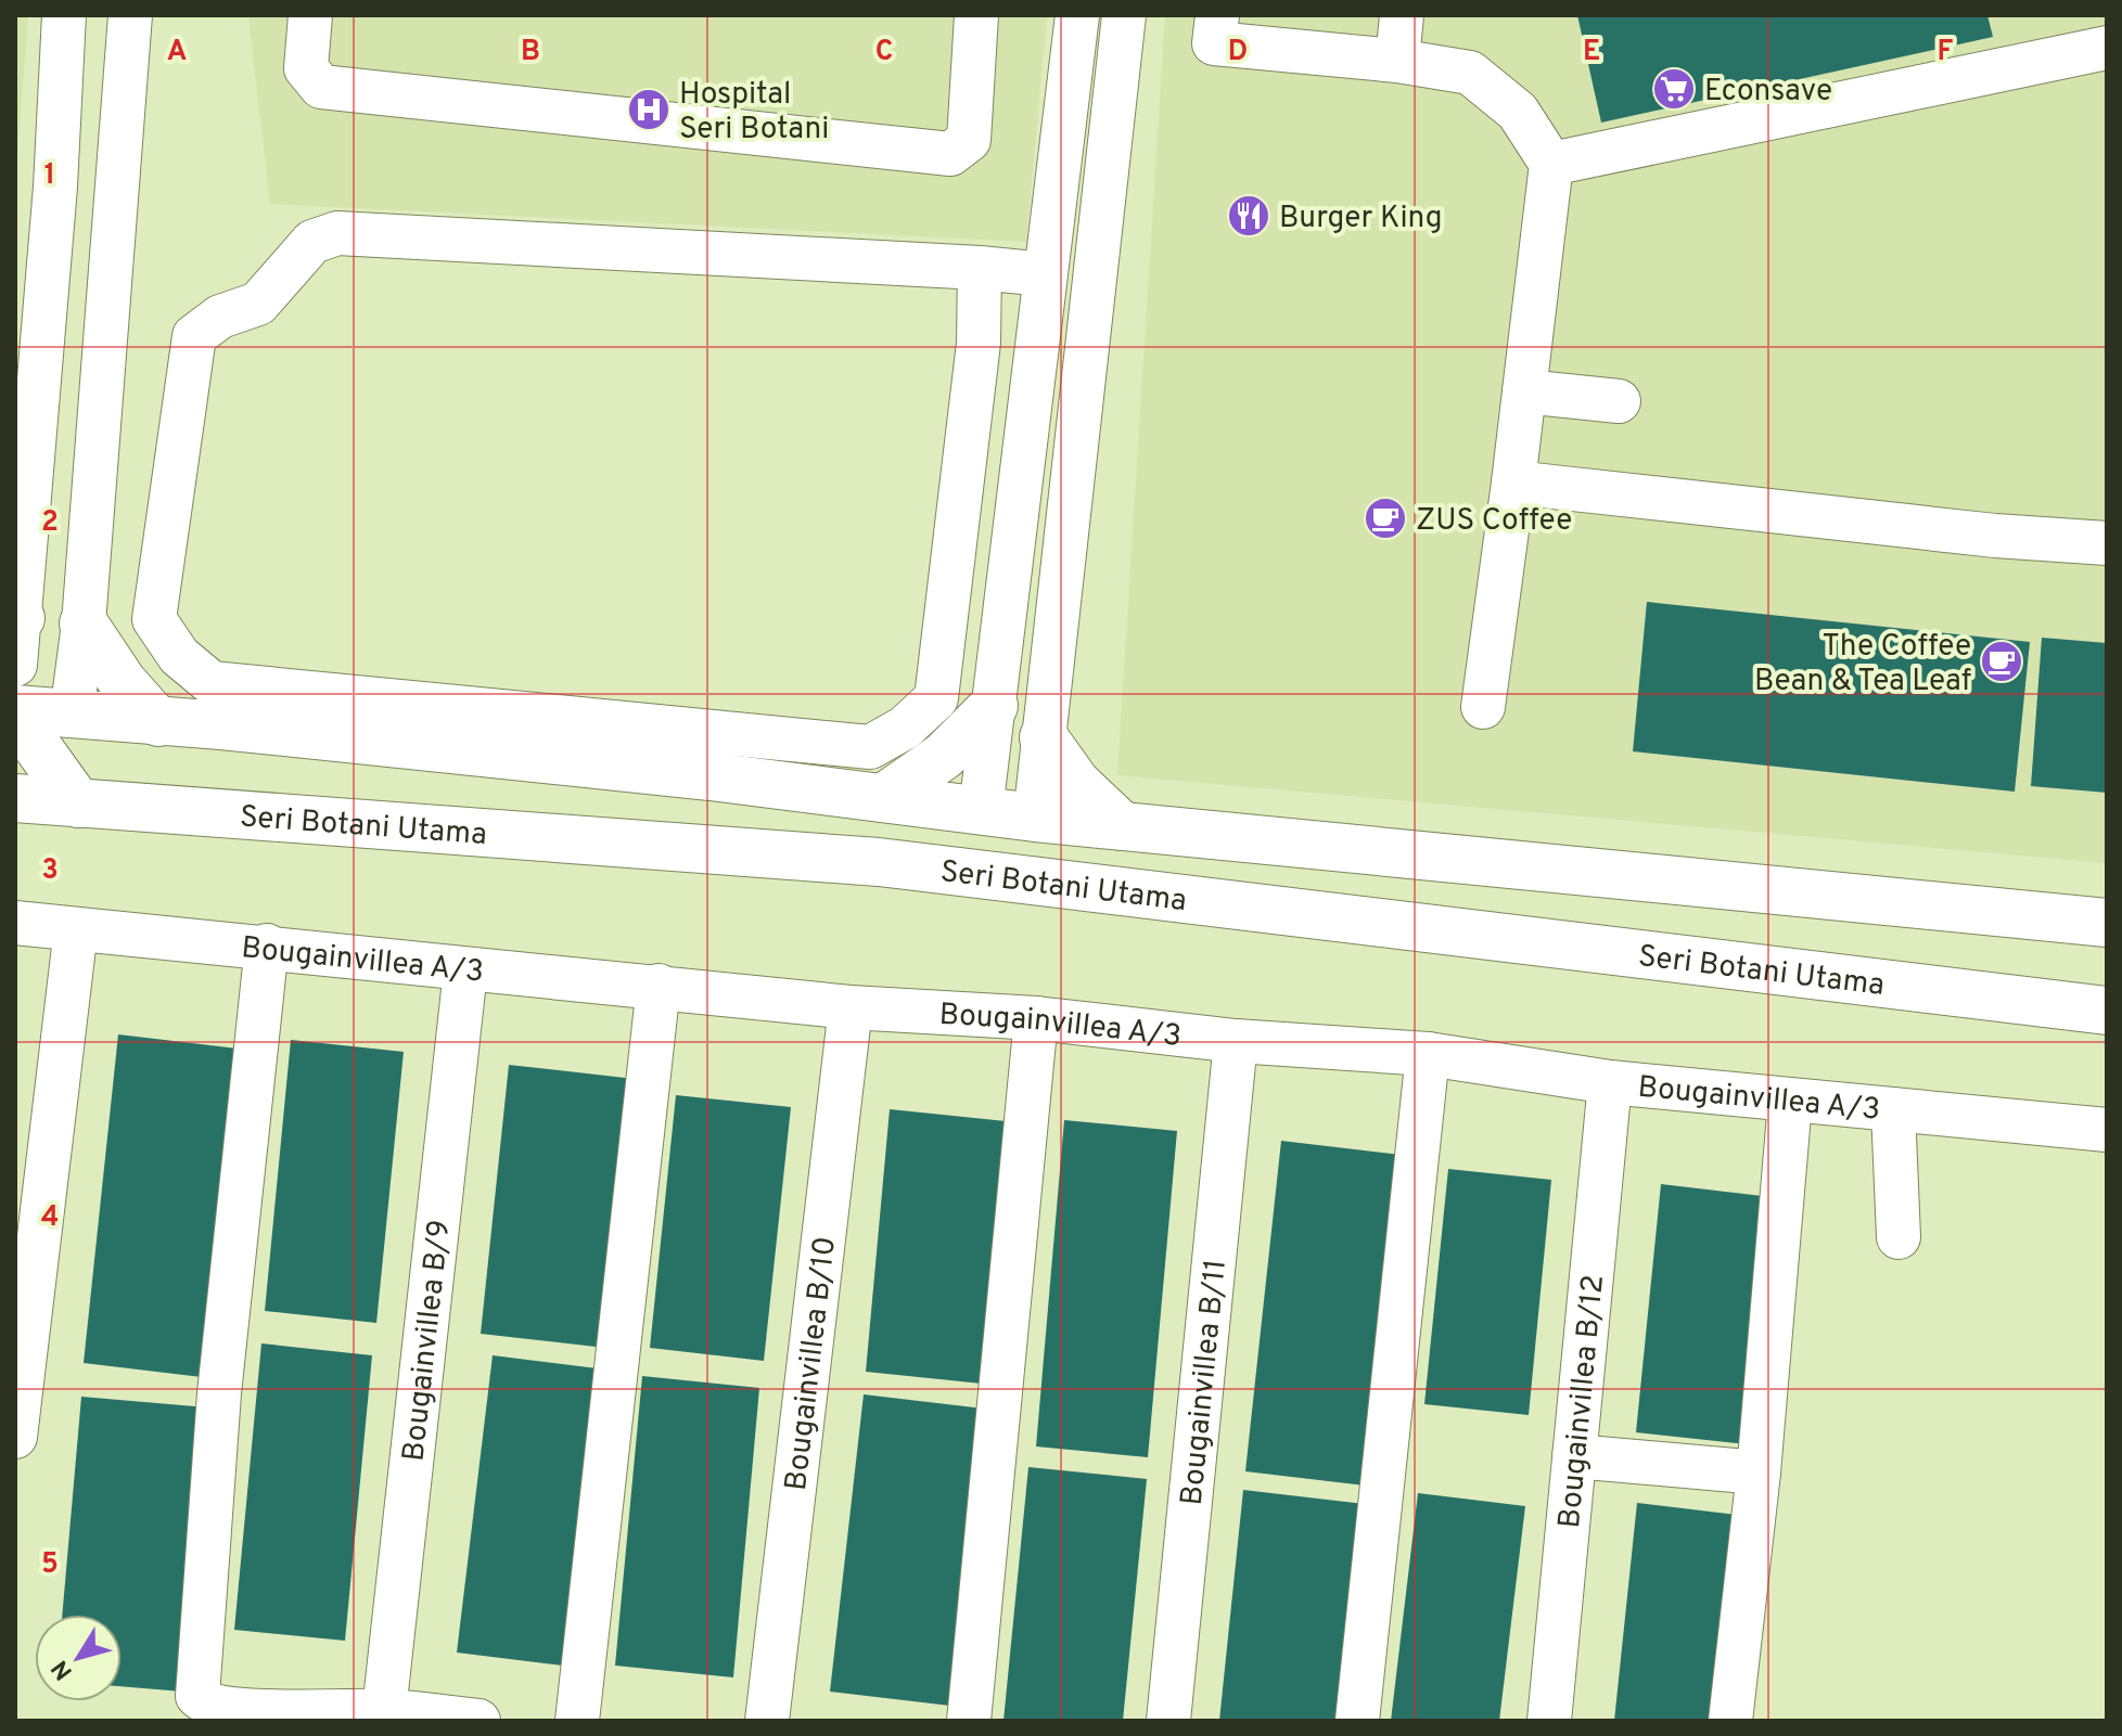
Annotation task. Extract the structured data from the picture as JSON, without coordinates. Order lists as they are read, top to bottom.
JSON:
{
  "streets": {
    "main road": ["Seri Botani Utama"],
    "street": [
      "Bougainvillea A/3",
      "Bougainvillea B/9",
      "Bougainvillea B/10",
      "Bougainvillea B/11",
      "Bougainvillea B/12"
    ]
  },
  "crossings": [
    ["Bougainvillea A/3", "Bougainvillea B/9"],
    ["Bougainvillea A/3", "Bougainvillea B/10"],
    ["Bougainvillea A/3", "Bougainvillea B/11"],
    ["Bougainvillea A/3", "Bougainvillea B/12"]
  ],
  "places": {
    "supermarket": ["Econsave"],
    "hospital": ["Hospital Seri Botani"],
    "restaurant": ["Burger King"],
    "cafe": ["ZUS Coffee", "The Coffee Bean & Tea Leaf"]
  },
  "north": "bottom left",
  "grid": {
    "columns": [
      "A",
      "B",
      "C",
      "D",
      "E",
      "F"
    ],
    "rows": [
      "1",
      "2",
      "3",
      "4",
      "5"
    ]
  }
}
